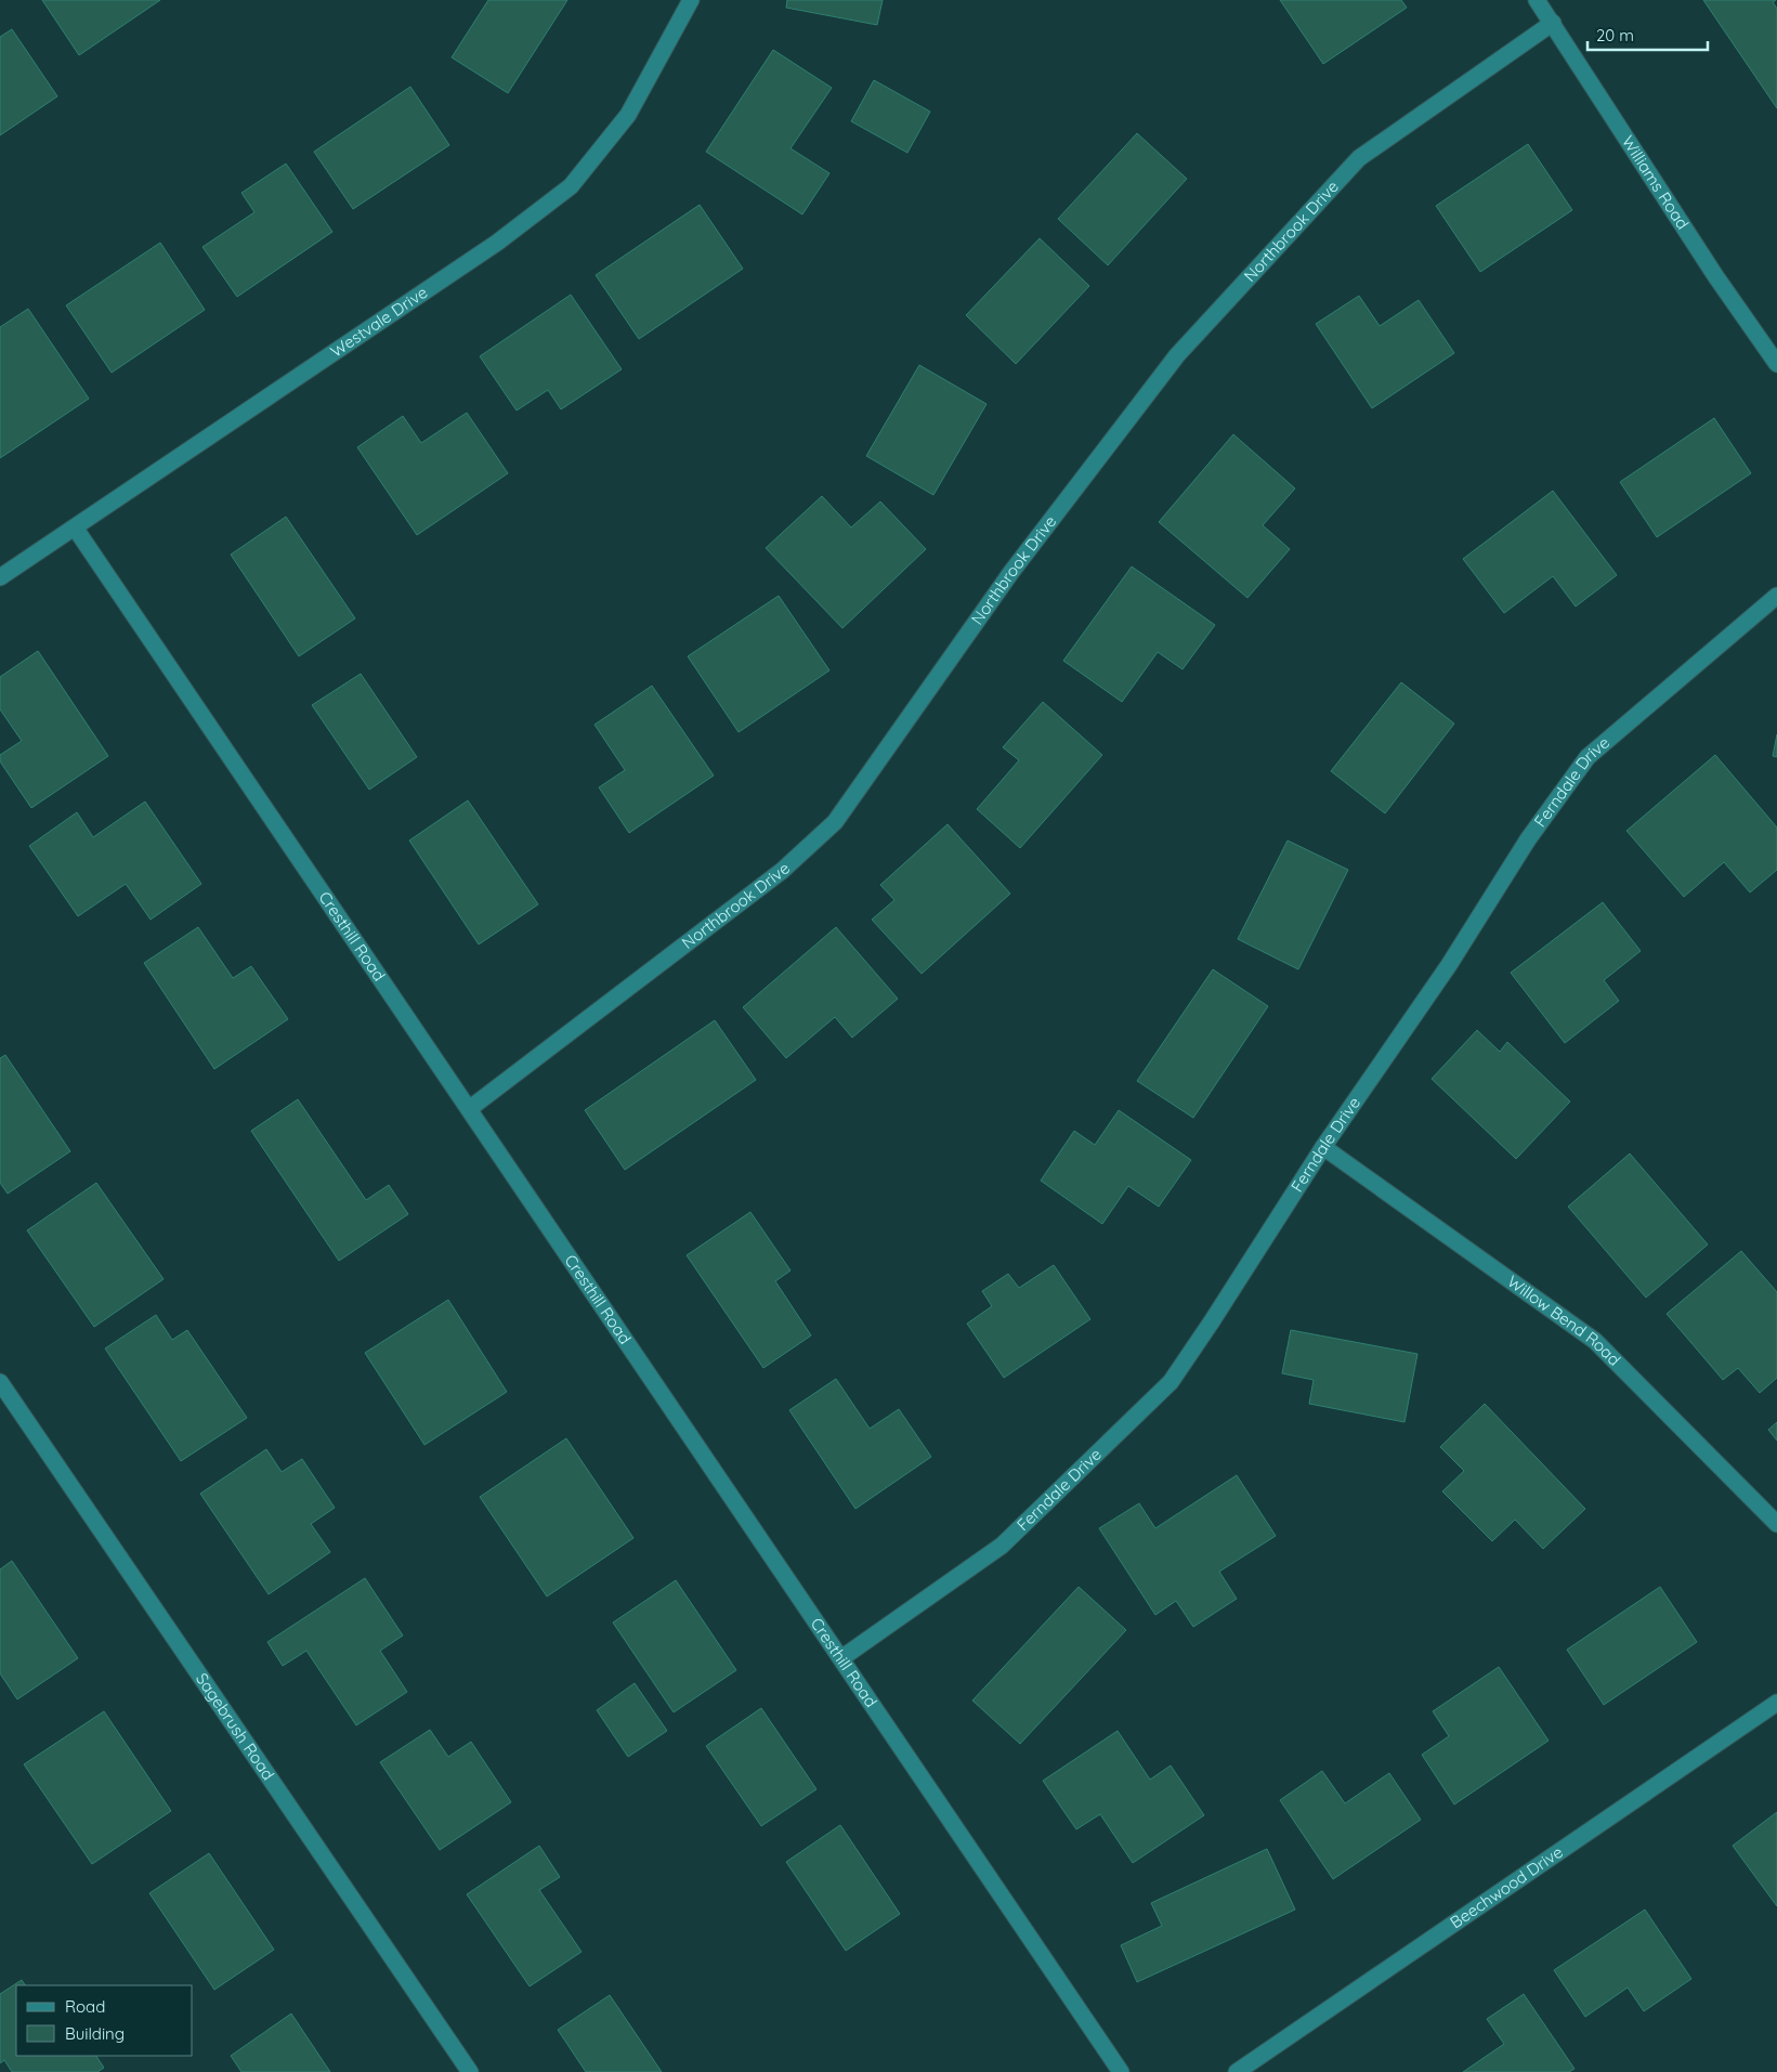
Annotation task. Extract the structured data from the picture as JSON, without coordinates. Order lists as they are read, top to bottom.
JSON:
{
  "streets": {
    "street": [
      "Williams Road",
      "Northbrook Drive",
      "Westvale Drive",
      "Ferndale Drive",
      "Cresthill Road",
      "Willow Bend Road",
      "Sagebrush Road",
      "Beechwood Drive"
    ]
  },
  "crossings": [
    ["Williams Road", "Northbrook Drive"],
    ["Northbrook Drive", "Cresthill Road"],
    ["Westvale Drive", "Cresthill Road"],
    ["Ferndale Drive", "Cresthill Road"],
    ["Ferndale Drive", "Willow Bend Road"]
  ],
  "legend": ["Road", "Building"],
  "scale_bar": "20 m"
}
